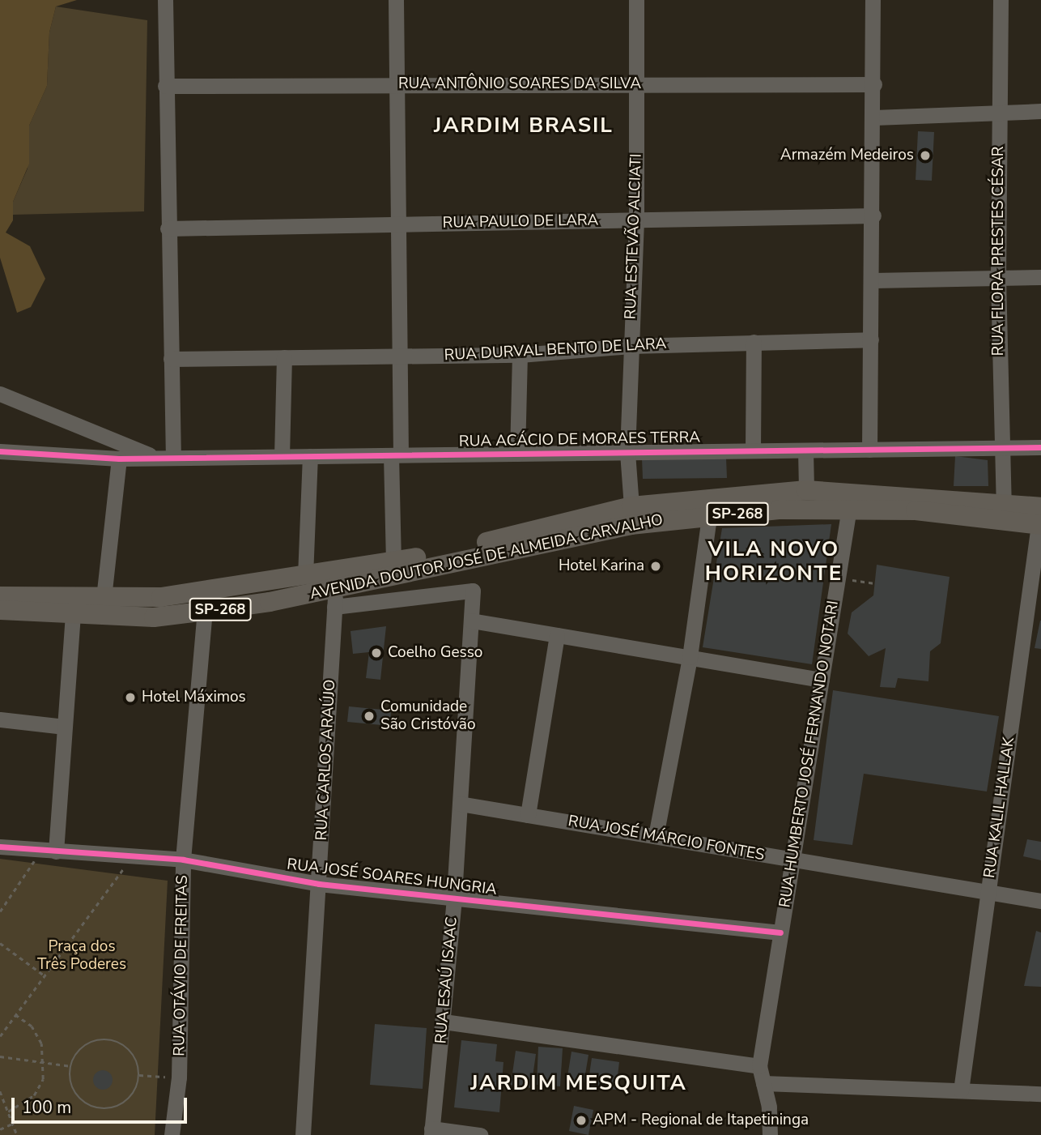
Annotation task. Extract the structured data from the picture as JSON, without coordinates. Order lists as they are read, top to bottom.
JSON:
{
  "streets": {
    "main road": ["SP-268", "AVENIDA DOUTOR JOSÉ DE ALMEIDA CARVALHO"],
    "street": [
      "RUA ANTÔNIO SOARES DA SILVA",
      "RUA PAULO DE LARA",
      "RUA ESTEVÃO ALCIATI",
      "RUA FLORA PRESTES CÉSAR",
      "RUA DURVAL BENTO DE LARA",
      "RUA ACÁCIO DE MORAES TERRA",
      "RUA HUMBERTO JOSÉ FERNANDO NOTARI",
      "RUA CARLOS ARAÚJO",
      "RUA KALIL HALLAK",
      "RUA JOSÉ MÁRCIO FONTES",
      "RUA JOSÉ SOARES HUNGRIA",
      "RUA OTÁVIO DE FREITAS",
      "RUA ESAÚ ISAAC"
    ]
  },
  "crossings": [
    ["RUA ANTÔNIO SOARES DA SILVA", "RUA ESTEVÃO ALCIATI"],
    ["RUA PAULO DE LARA", "RUA ESTEVÃO ALCIATI"],
    ["RUA ESTEVÃO ALCIATI", "RUA DURVAL BENTO DE LARA"],
    ["RUA ESTEVÃO ALCIATI", "RUA ACÁCIO DE MORAES TERRA"],
    ["RUA ESTEVÃO ALCIATI", "AVENIDA DOUTOR JOSÉ DE ALMEIDA CARVALHO"],
    ["RUA FLORA PRESTES CÉSAR", "RUA ACÁCIO DE MORAES TERRA"],
    ["RUA FLORA PRESTES CÉSAR", "AVENIDA DOUTOR JOSÉ DE ALMEIDA CARVALHO"],
    ["AVENIDA DOUTOR JOSÉ DE ALMEIDA CARVALHO", "RUA HUMBERTO JOSÉ FERNANDO NOTARI"],
    ["AVENIDA DOUTOR JOSÉ DE ALMEIDA CARVALHO", "RUA CARLOS ARAÚJO"],
    ["AVENIDA DOUTOR JOSÉ DE ALMEIDA CARVALHO", "RUA KALIL HALLAK"],
    ["AVENIDA DOUTOR JOSÉ DE ALMEIDA CARVALHO", "RUA OTÁVIO DE FREITAS"],
    ["AVENIDA DOUTOR JOSÉ DE ALMEIDA CARVALHO", "RUA ESAÚ ISAAC"],
    ["RUA HUMBERTO JOSÉ FERNANDO NOTARI", "RUA JOSÉ MÁRCIO FONTES"],
    ["RUA HUMBERTO JOSÉ FERNANDO NOTARI", "RUA JOSÉ SOARES HUNGRIA"],
    ["RUA CARLOS ARAÚJO", "RUA JOSÉ SOARES HUNGRIA"],
    ["RUA CARLOS ARAÚJO", "RUA ESAÚ ISAAC"],
    ["RUA KALIL HALLAK", "RUA JOSÉ MÁRCIO FONTES"],
    ["RUA JOSÉ MÁRCIO FONTES", "RUA ESAÚ ISAAC"],
    ["RUA JOSÉ SOARES HUNGRIA", "RUA OTÁVIO DE FREITAS"],
    ["RUA JOSÉ SOARES HUNGRIA", "RUA ESAÚ ISAAC"]
  ],
  "districts": ["JARDIM BRASIL", "VILA NOVO HORIZONTE", "JARDIM MESQUITA"],
  "parks": ["Praça dos Três Poderes"],
  "places": [
    "Armazém Medeiros",
    "Hotel Karina",
    "Coelho Gesso",
    "Hotel Máximos",
    "Comunidade São Cristóvão",
    "APM - Regional de Itapetininga"
  ],
  "scale_bar": "100 m"
}
